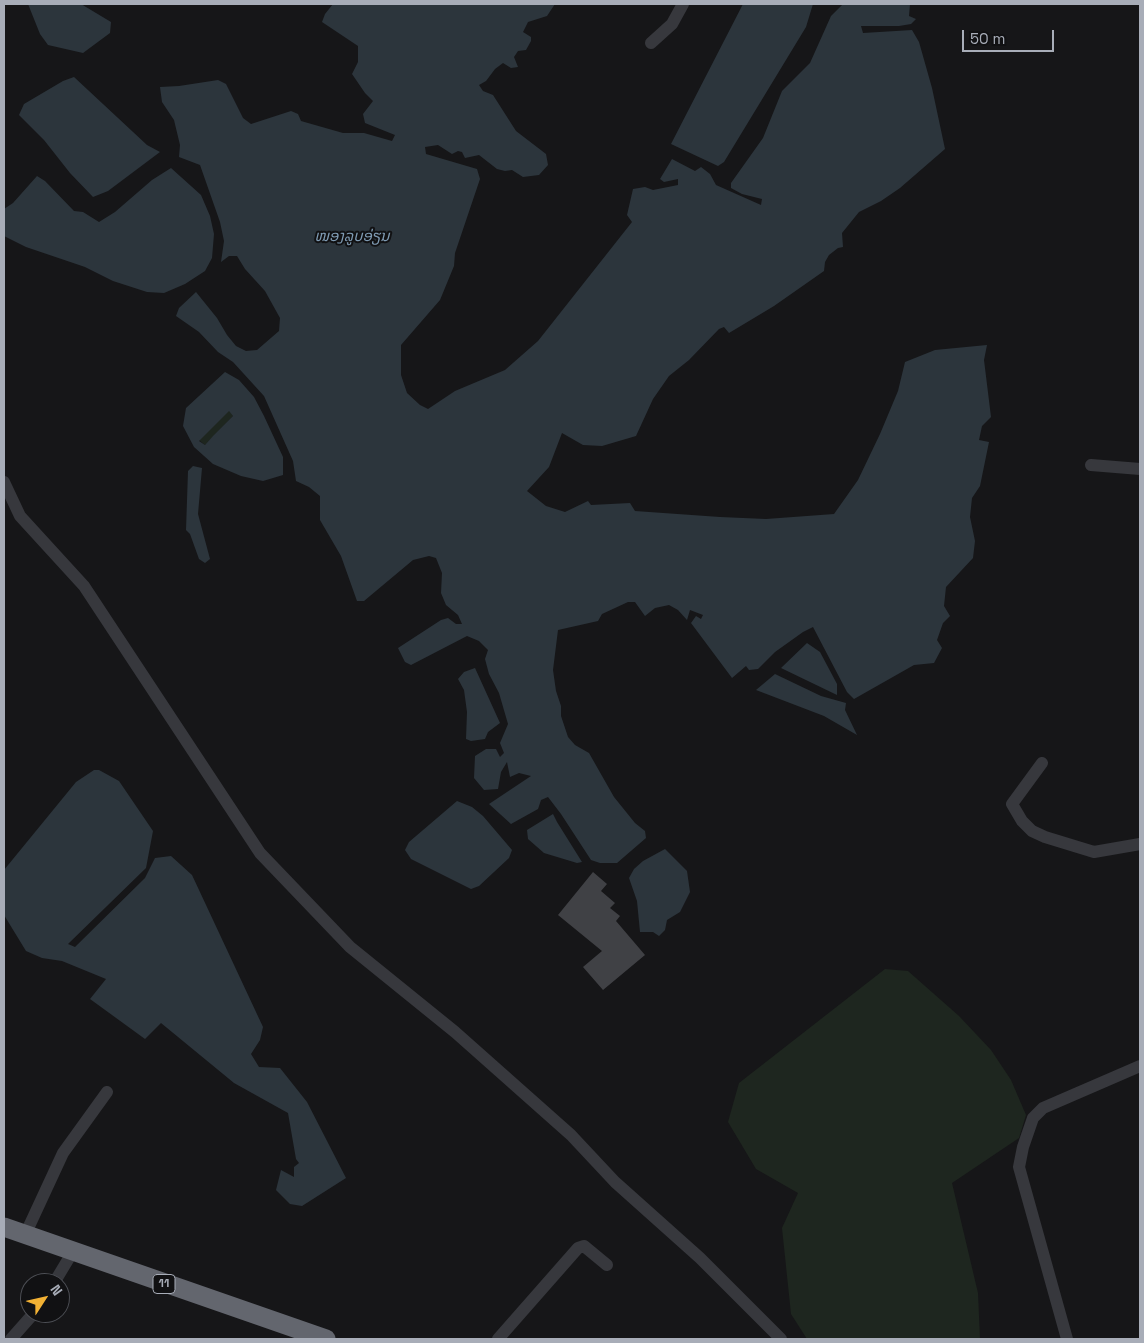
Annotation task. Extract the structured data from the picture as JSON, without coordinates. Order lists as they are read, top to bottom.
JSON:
{
  "streets": {
    "highway": ["11"]
  },
  "water": ["ໜອງລູບອ່ຽນ"],
  "scale_bar": "50 m",
  "north": "top right"
}
